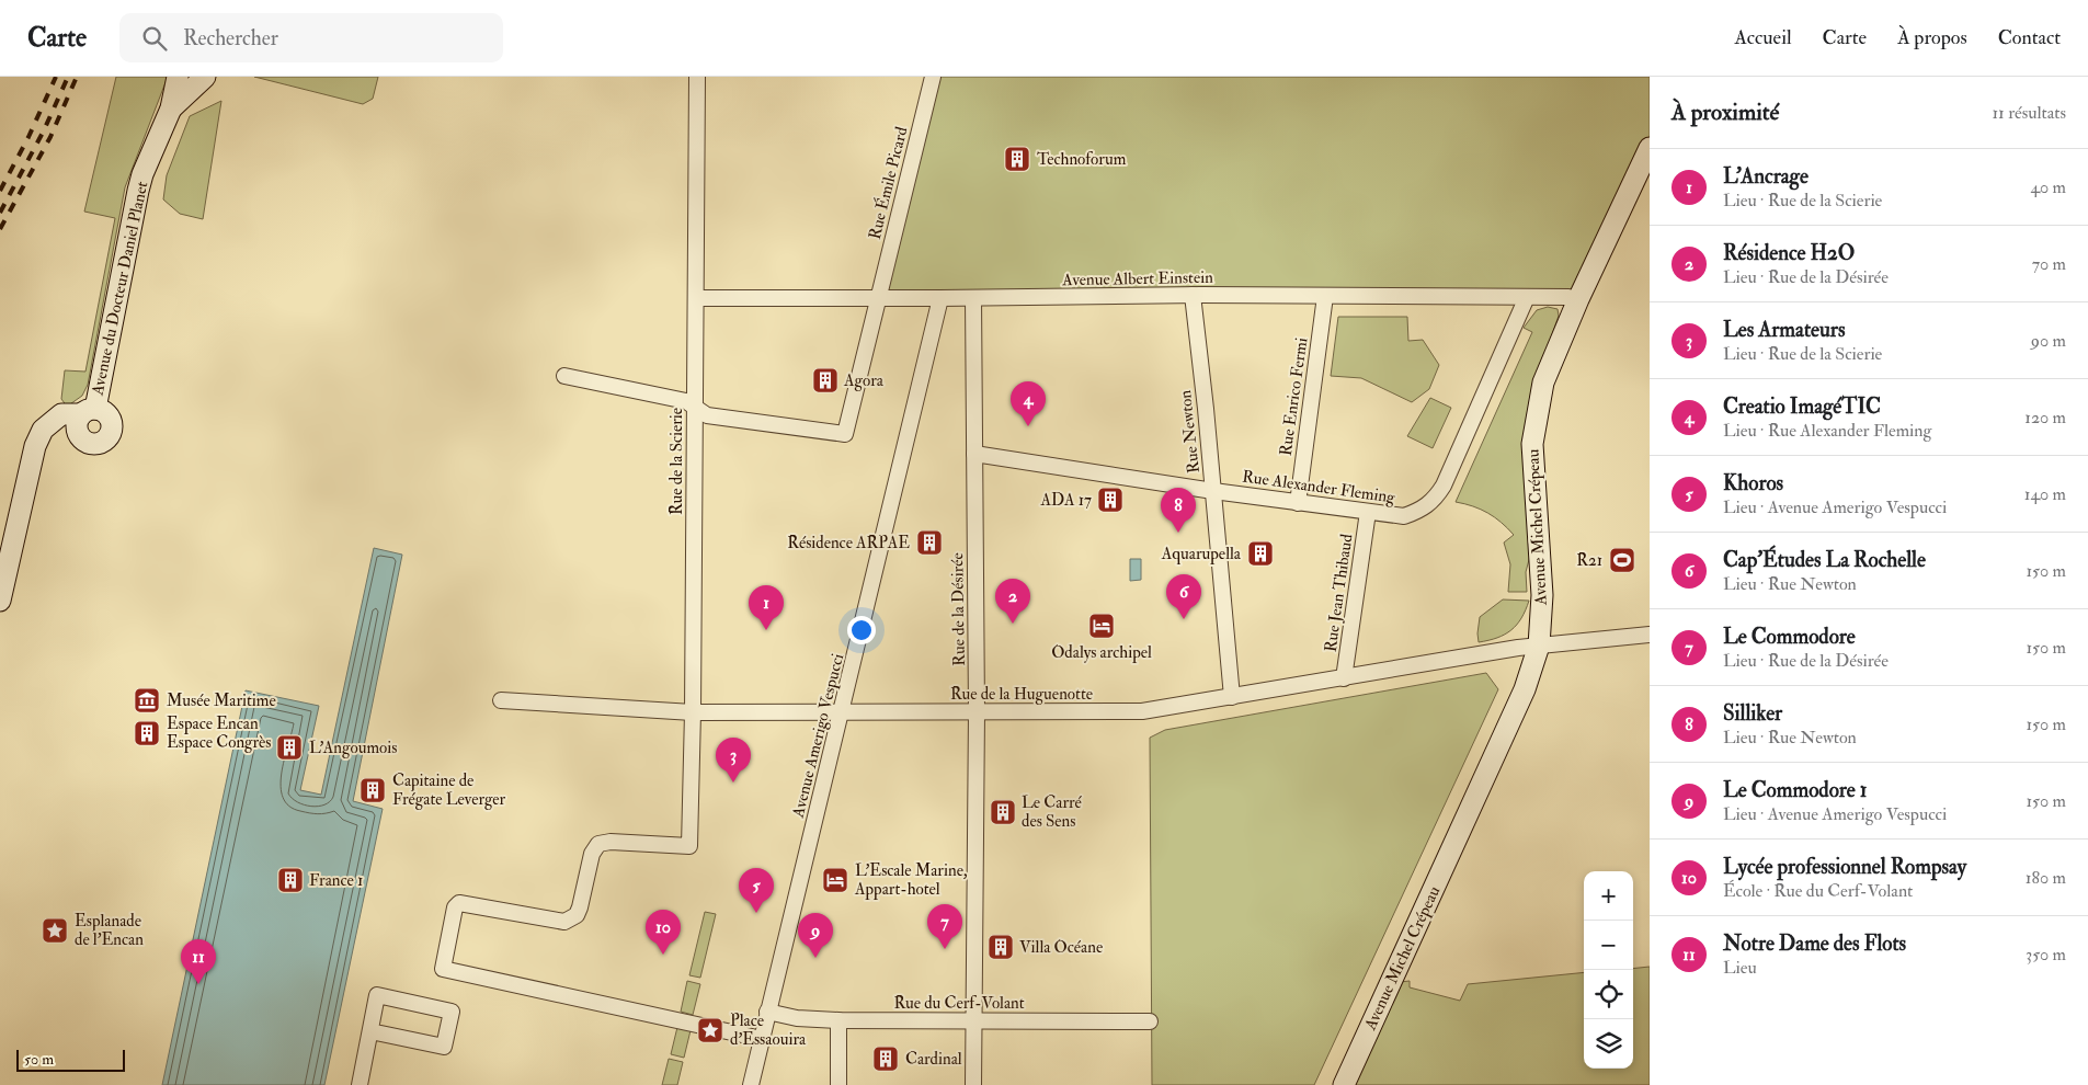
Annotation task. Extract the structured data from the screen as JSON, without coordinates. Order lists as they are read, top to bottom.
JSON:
{
  "streets": {
    "street": [
      "Rue Émile Picard",
      "Avenue Albert Einstein",
      "Avenue du Docteur Daniel Planet",
      "Rue Enrico Fermi",
      "Rue Newton",
      "Rue de la Scierie",
      "Rue Alexander Fleming",
      "Avenue Michel Crépeau",
      "Rue Jean Thibaud",
      "Rue de la Désirée",
      "Rue de la Huguenotte",
      "Avenue Amerigo Vespucci",
      "Rue du Cerf-Volant"
    ]
  },
  "crossings": [
    ["Rue Émile Picard", "Avenue Albert Einstein"],
    ["Rue Émile Picard", "Rue de la Scierie"],
    ["Avenue Albert Einstein", "Rue Enrico Fermi"],
    ["Avenue Albert Einstein", "Rue Newton"],
    ["Avenue Albert Einstein", "Rue de la Scierie"],
    ["Avenue Albert Einstein", "Rue Alexander Fleming"],
    ["Avenue Albert Einstein", "Avenue Michel Crépeau"],
    ["Avenue Albert Einstein", "Rue de la Désirée"],
    ["Avenue Albert Einstein", "Avenue Amerigo Vespucci"],
    ["Rue Enrico Fermi", "Rue Alexander Fleming"],
    ["Rue Newton", "Rue Alexander Fleming"],
    ["Rue Newton", "Rue de la Huguenotte"],
    ["Rue de la Scierie", "Rue de la Huguenotte"],
    ["Rue de la Scierie", "Avenue Amerigo Vespucci"],
    ["Rue Alexander Fleming", "Rue Jean Thibaud"],
    ["Rue Alexander Fleming", "Rue de la Désirée"],
    ["Avenue Michel Crépeau", "Rue de la Huguenotte"],
    ["Rue Jean Thibaud", "Rue de la Huguenotte"],
    ["Rue de la Désirée", "Rue de la Huguenotte"],
    ["Rue de la Désirée", "Rue du Cerf-Volant"],
    ["Rue de la Huguenotte", "Avenue Amerigo Vespucci"],
    ["Avenue Amerigo Vespucci", "Rue du Cerf-Volant"]
  ],
  "places": {
    "building": [
      "Technoforum",
      "Agora",
      "ADA 17",
      "Résidence ARPAE",
      "Aquarupella",
      "Espace Encan Espace Congrès",
      "L'Angoumois",
      "Capitaine de Frégate Leverger",
      "Le Carré des Sens",
      "France 1",
      "Villa Océane",
      "Cardinal"
    ],
    "sports": ["R21"],
    "hotel": ["Odalys archipel", "L'Escale Marine, Appart-hotel"],
    "museum": ["Musée Maritime"],
    "place": ["Esplanade de l’Encan", "Place d'Essaouira"]
  },
  "scale_bar": "50 m",
  "page": {
    "header": "Carte",
    "search": "Rechercher",
    "nav": [
      "Accueil",
      "Carte",
      "À propos",
      "Contact"
    ],
    "heading": ["À proximité", "11 résultats"],
    "list": [
      {
        "mark": "1",
        "name": "L'Ancrage",
        "note": "Lieu · Rue de la Scierie",
        "value": "40 m"
      },
      {
        "mark": "2",
        "name": "Résidence H2O",
        "note": "Lieu · Rue de la Désirée",
        "value": "70 m"
      },
      {
        "mark": "3",
        "name": "Les Armateurs",
        "note": "Lieu · Rue de la Scierie",
        "value": "90 m"
      },
      {
        "mark": "4",
        "name": "Creatio ImagéTIC",
        "note": "Lieu · Rue Alexander Fleming",
        "value": "120 m"
      },
      {
        "mark": "5",
        "name": "Khoros",
        "note": "Lieu · Avenue Amerigo Vespucci",
        "value": "140 m"
      },
      {
        "mark": "6",
        "name": "Cap’Études La Rochelle",
        "note": "Lieu · Rue Newton",
        "value": "150 m"
      },
      {
        "mark": "7",
        "name": "Le Commodore",
        "note": "Lieu · Rue de la Désirée",
        "value": "150 m"
      },
      {
        "mark": "8",
        "name": "Silliker",
        "note": "Lieu · Rue Newton",
        "value": "150 m"
      },
      {
        "mark": "9",
        "name": "Le Commodore 1",
        "note": "Lieu · Avenue Amerigo Vespucci",
        "value": "150 m"
      },
      {
        "mark": "10",
        "name": "Lycée professionnel Rompsay",
        "note": "École · Rue du Cerf-Volant",
        "value": "180 m"
      },
      {
        "mark": "11",
        "name": "Notre Dame des Flots",
        "note": "Lieu",
        "value": "350 m"
      }
    ],
    "pins": [
      "4",
      "8",
      "6",
      "2",
      "1",
      "3",
      "5",
      "7",
      "10",
      "9",
      "11"
    ],
    "map_buttons": ["+", "−"],
    "scale": "50 m"
  }
}
